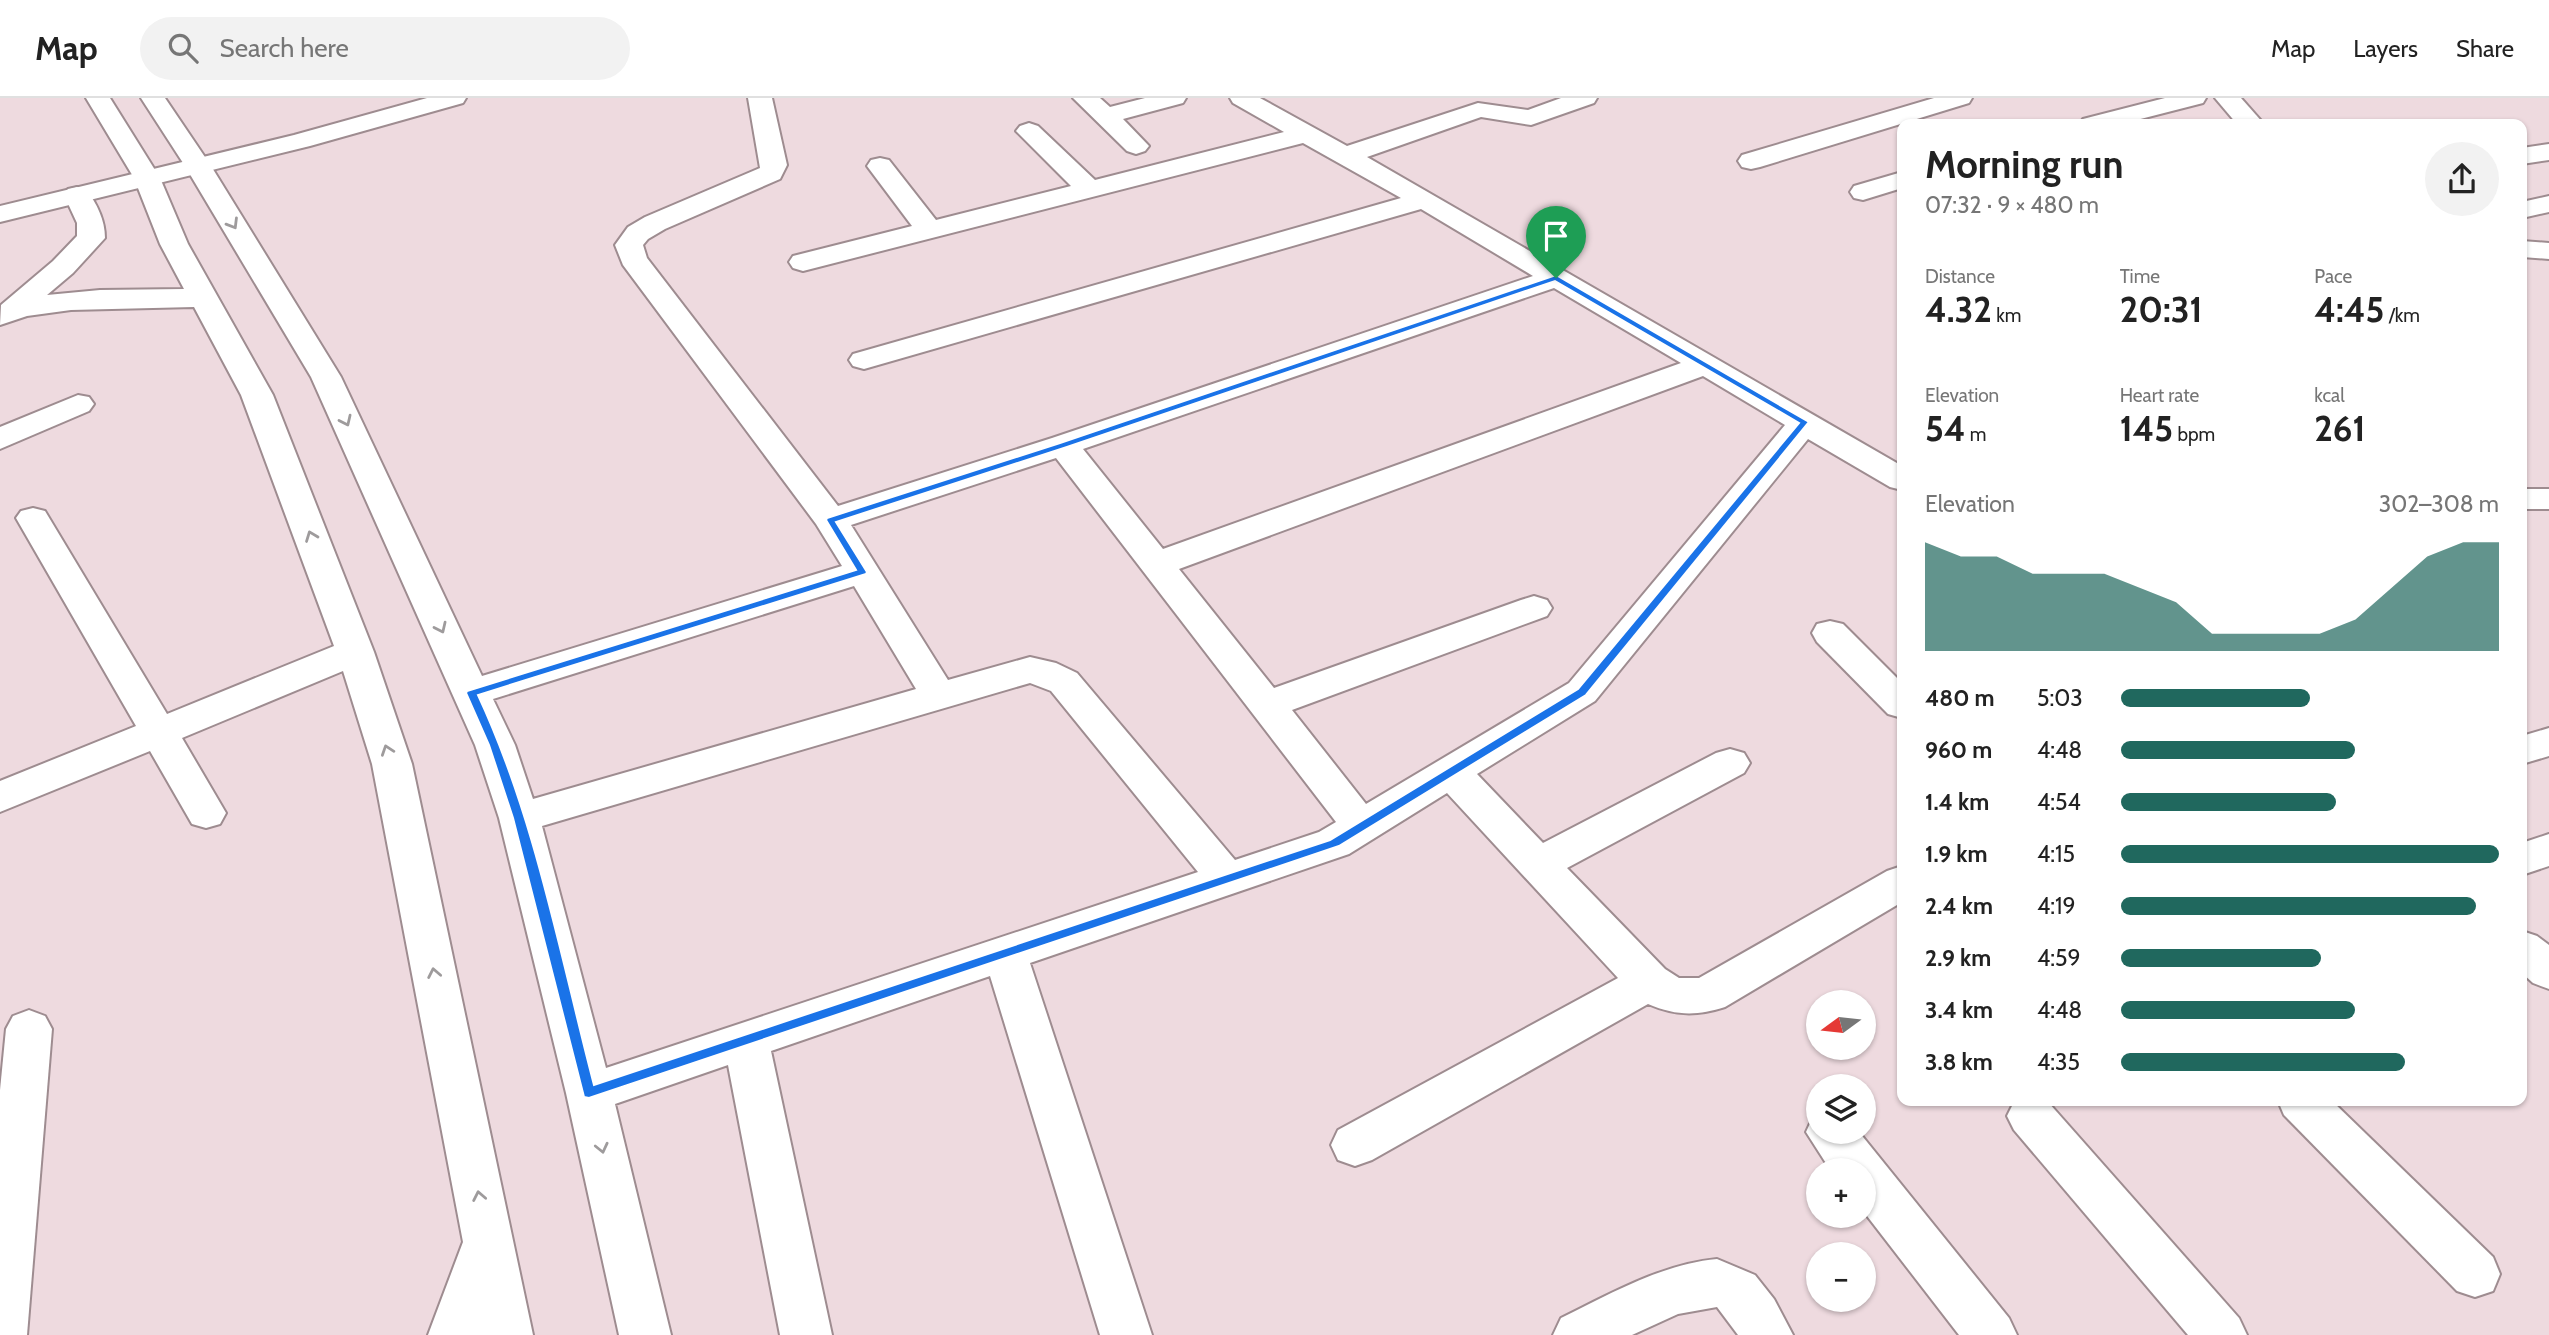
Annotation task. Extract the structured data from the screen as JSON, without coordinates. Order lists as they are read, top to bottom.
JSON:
{
  "north": "left",
  "page": {
    "header": "Map",
    "search": "Search here",
    "nav": ["Map", "Layers", "Share"],
    "heading": ["Morning run", "07:32 · 9 × 480 m"],
    "stats": [
      ["Distance", "4.32 km"],
      ["Time", "20:31"],
      ["Pace", "4:45 /km"],
      ["Elevation", "54 m"],
      ["Heart rate", "145 bpm"],
      ["kcal", "261"]
    ],
    "chart": ["Elevation", "302–308 m"],
    "list": [
      {
        "name": "480 m",
        "note": "5:03"
      },
      {
        "name": "960 m",
        "note": "4:48"
      },
      {
        "name": "1.4 km",
        "note": "4:54"
      },
      {
        "name": "1.9 km",
        "note": "4:15"
      },
      {
        "name": "2.4 km",
        "note": "4:19"
      },
      {
        "name": "2.9 km",
        "note": "4:59"
      },
      {
        "name": "3.4 km",
        "note": "4:48"
      },
      {
        "name": "3.8 km",
        "note": "4:35"
      }
    ],
    "map_buttons": ["+", "−"]
  }
}
